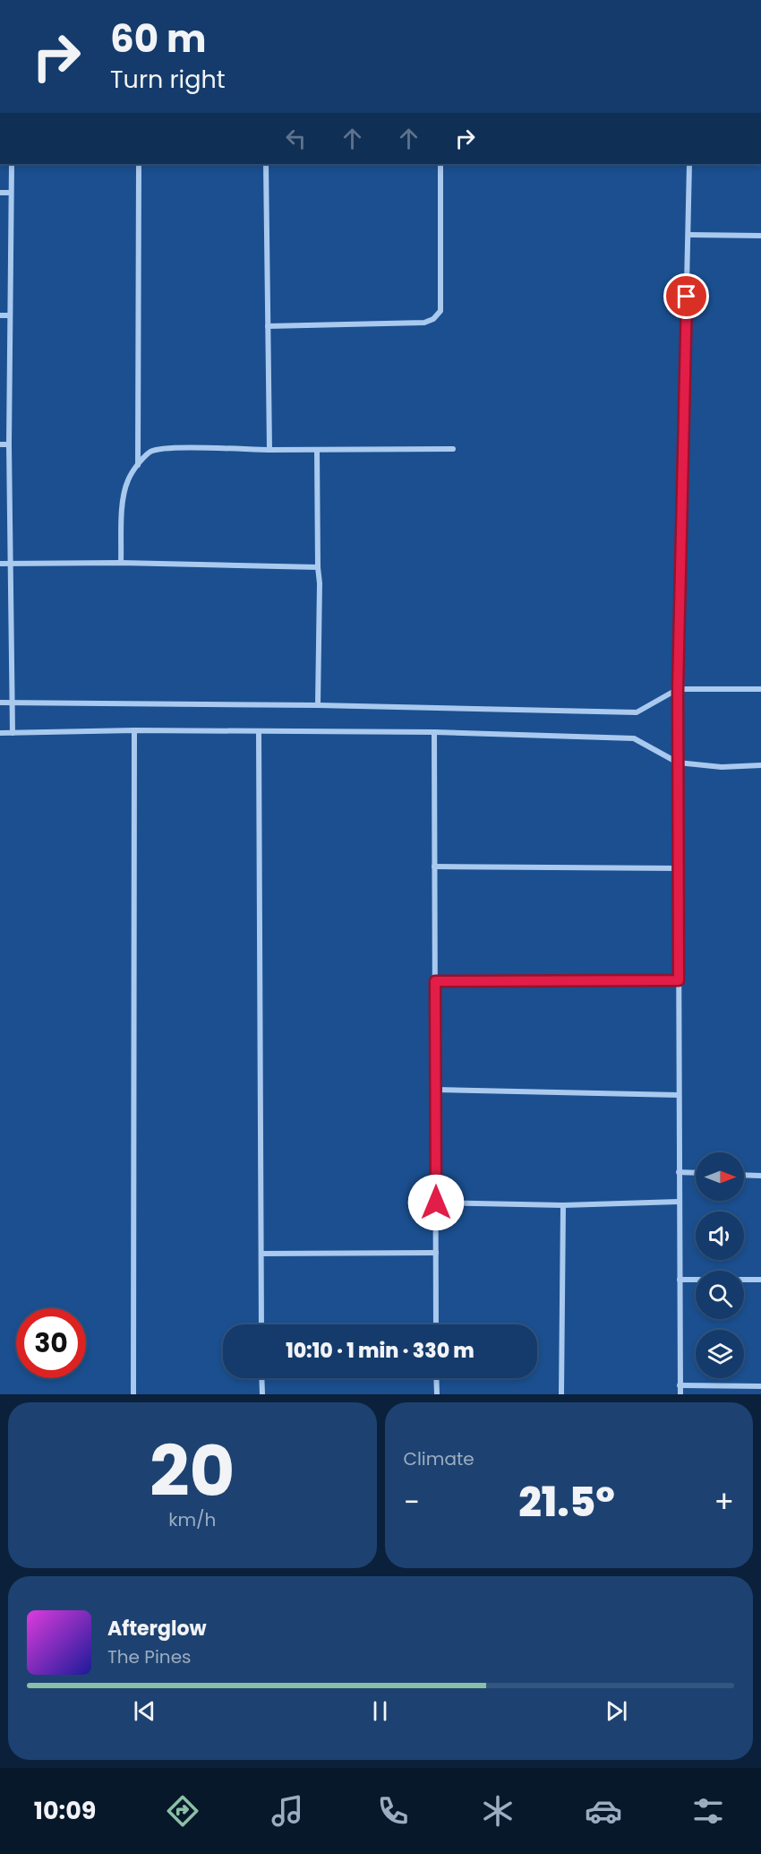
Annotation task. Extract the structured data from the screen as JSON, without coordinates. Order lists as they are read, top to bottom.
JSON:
{
  "north": "right",
  "page": {
    "turn": ["60 m", "Turn right"],
    "limit": "30",
    "trip": "10:10 · 1 min · 330 m",
    "tile": [
      ["20", "km/h"],
      "Climate"
    ],
    "heat": ["−", "21.5°", "+"],
    "song": ["Afterglow", "The Pines"],
    "tabs": "10:09"
  }
}
